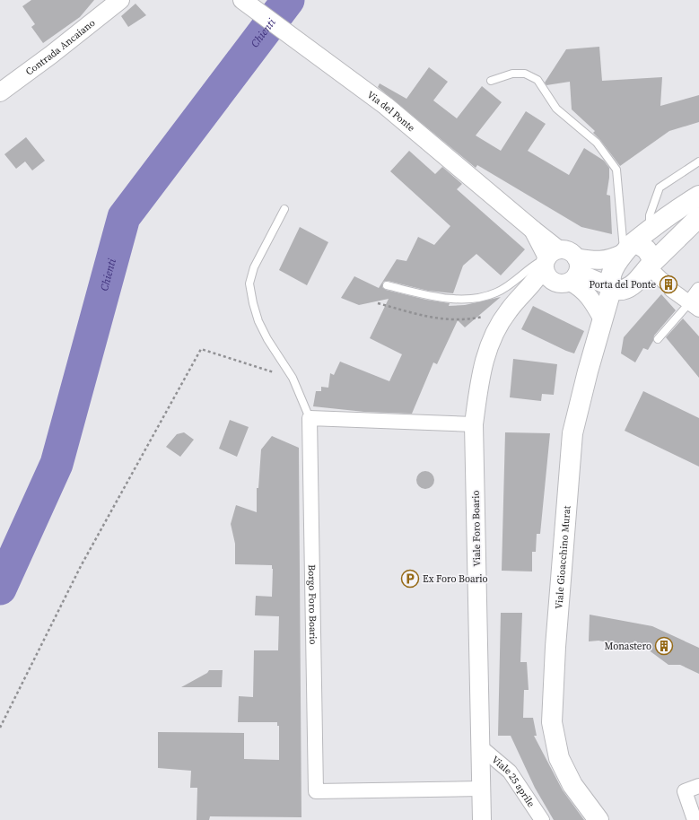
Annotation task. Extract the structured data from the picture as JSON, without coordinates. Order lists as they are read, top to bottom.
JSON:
{
  "streets": {
    "main road": ["Viale Gioacchino Murat"],
    "street": [
      "Contrada Ancaiano",
      "Via del Ponte",
      "Viale Foro Boario",
      "Borgo Foro Boario",
      "Viale 25 aprile"
    ]
  },
  "crossings": [
    ["Via del Ponte", "Viale Foro Boario"],
    ["Viale Foro Boario", "Borgo Foro Boario"],
    ["Viale Foro Boario", "Viale 25 aprile"]
  ],
  "water": ["Chienti"],
  "places": {
    "building": ["Porta del Ponte", "Monastero"],
    "parking": ["Ex Foro Boario"]
  }
}
